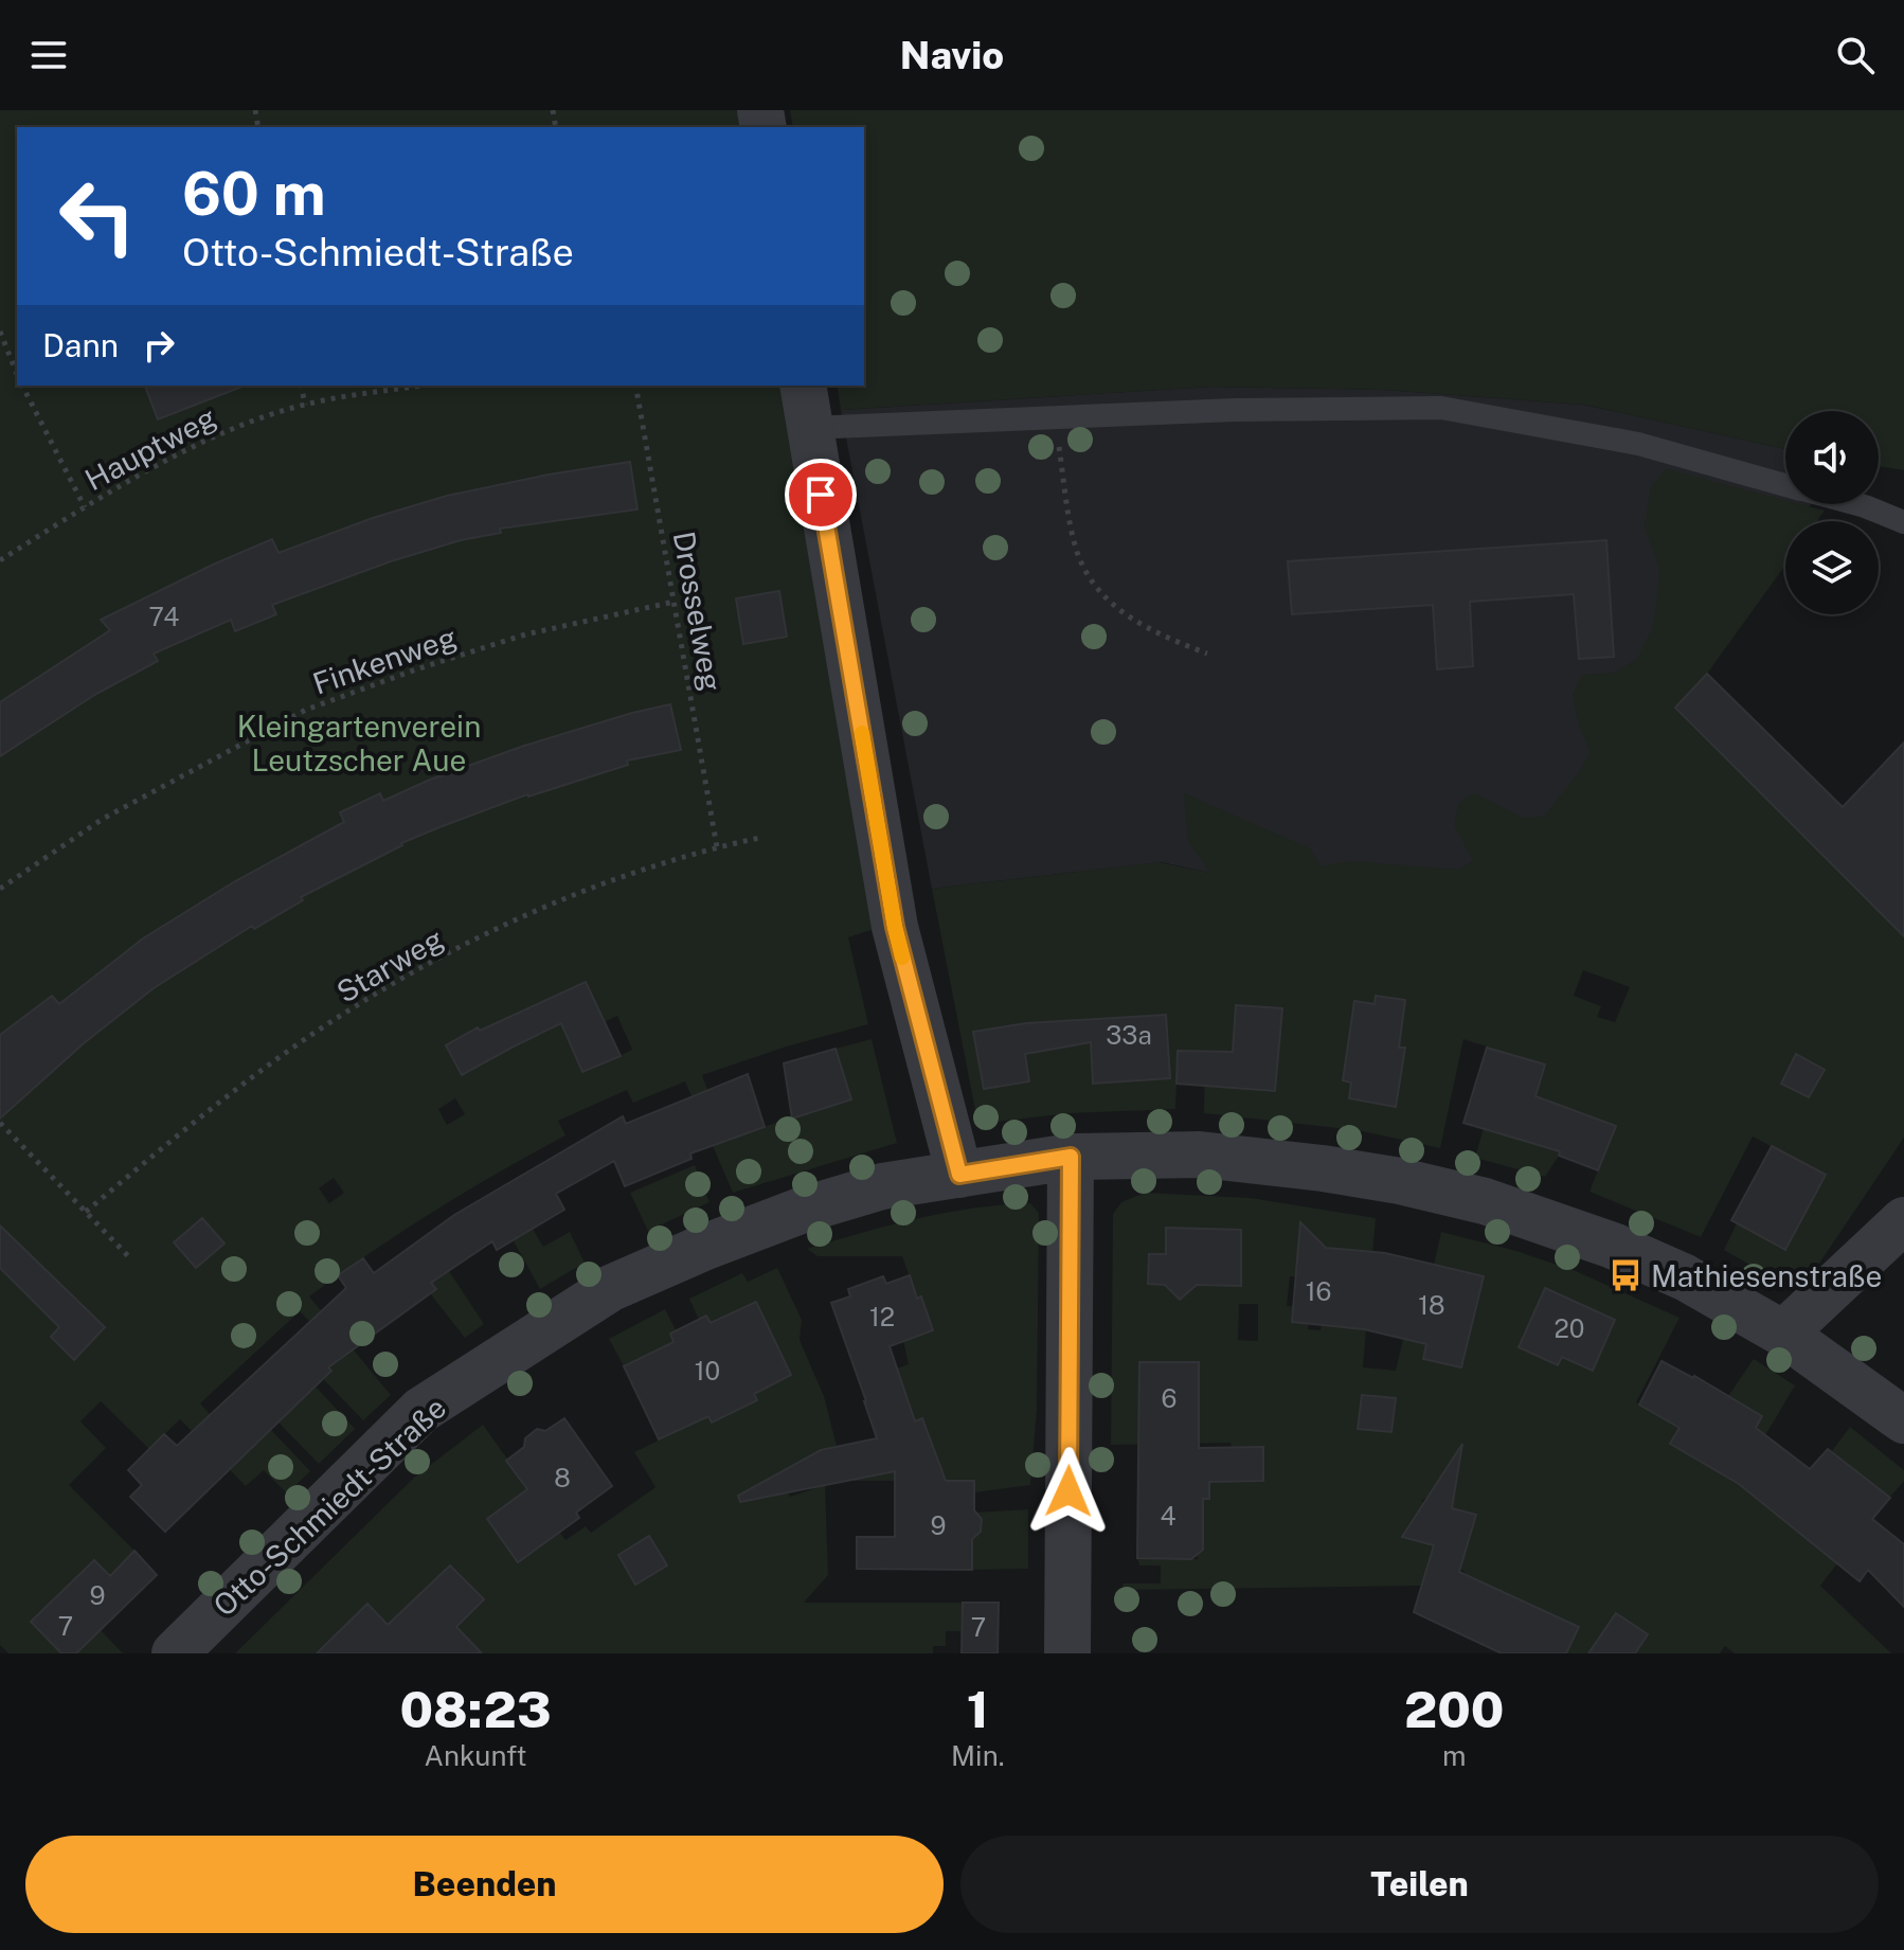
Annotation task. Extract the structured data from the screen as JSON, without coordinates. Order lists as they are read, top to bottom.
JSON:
{
  "streets": {
    "street": ["Otto-Schmiedt-Straße"],
    "path": [
      "Hauptweg",
      "Drosselweg",
      "Finkenweg",
      "Starweg"
    ]
  },
  "crossings": [
    ["Drosselweg", "Finkenweg"],
    ["Drosselweg", "Starweg"]
  ],
  "parks": ["Kleingartenverein Leutzscher Aue"],
  "places": {
    "bus stop": ["Mathiesenstraße"]
  },
  "house_numbers": [
    "74",
    "33a",
    "16",
    "18",
    "12",
    "20",
    "10",
    "6",
    "8",
    "4",
    "9",
    "9",
    "7",
    "7"
  ],
  "page": {
    "header": "Navio",
    "turn": ["60 m", "Otto-Schmiedt-Straße"],
    "then": "Dann",
    "eta": [
      "08:23",
      "Ankunft",
      "1",
      "Min.",
      "200",
      "m"
    ],
    "buttons": ["Beenden", "Teilen"]
  }
}
